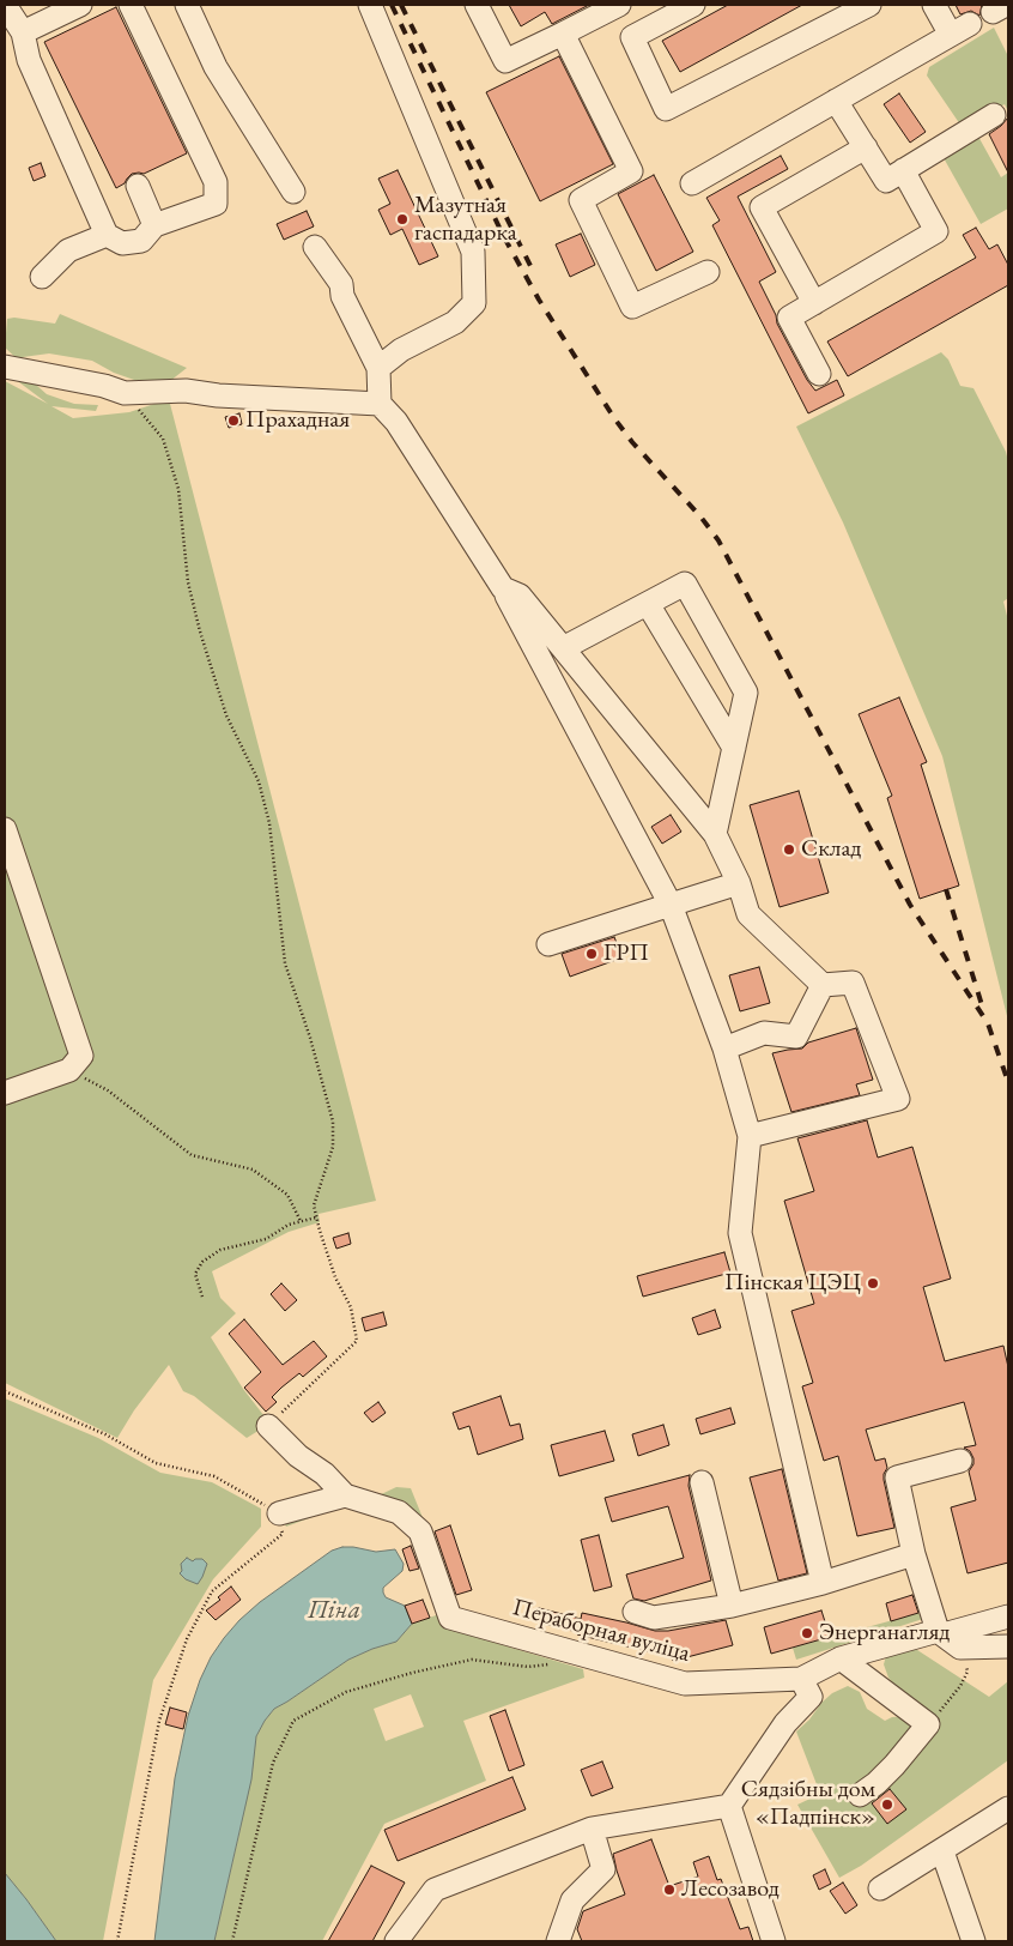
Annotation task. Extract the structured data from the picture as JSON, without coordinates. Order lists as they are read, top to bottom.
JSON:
{
  "streets": {
    "street": ["Пераборная вуліца"]
  },
  "water": ["Піна"],
  "places": [
    "Мазутная гаспадарка",
    "Прахадная",
    "Склад",
    "ГРП",
    "Пінская ЦЭЦ",
    "Энерганагляд",
    "Сядзібны дом «Падпінск»",
    "Лесозавод"
  ]
}
